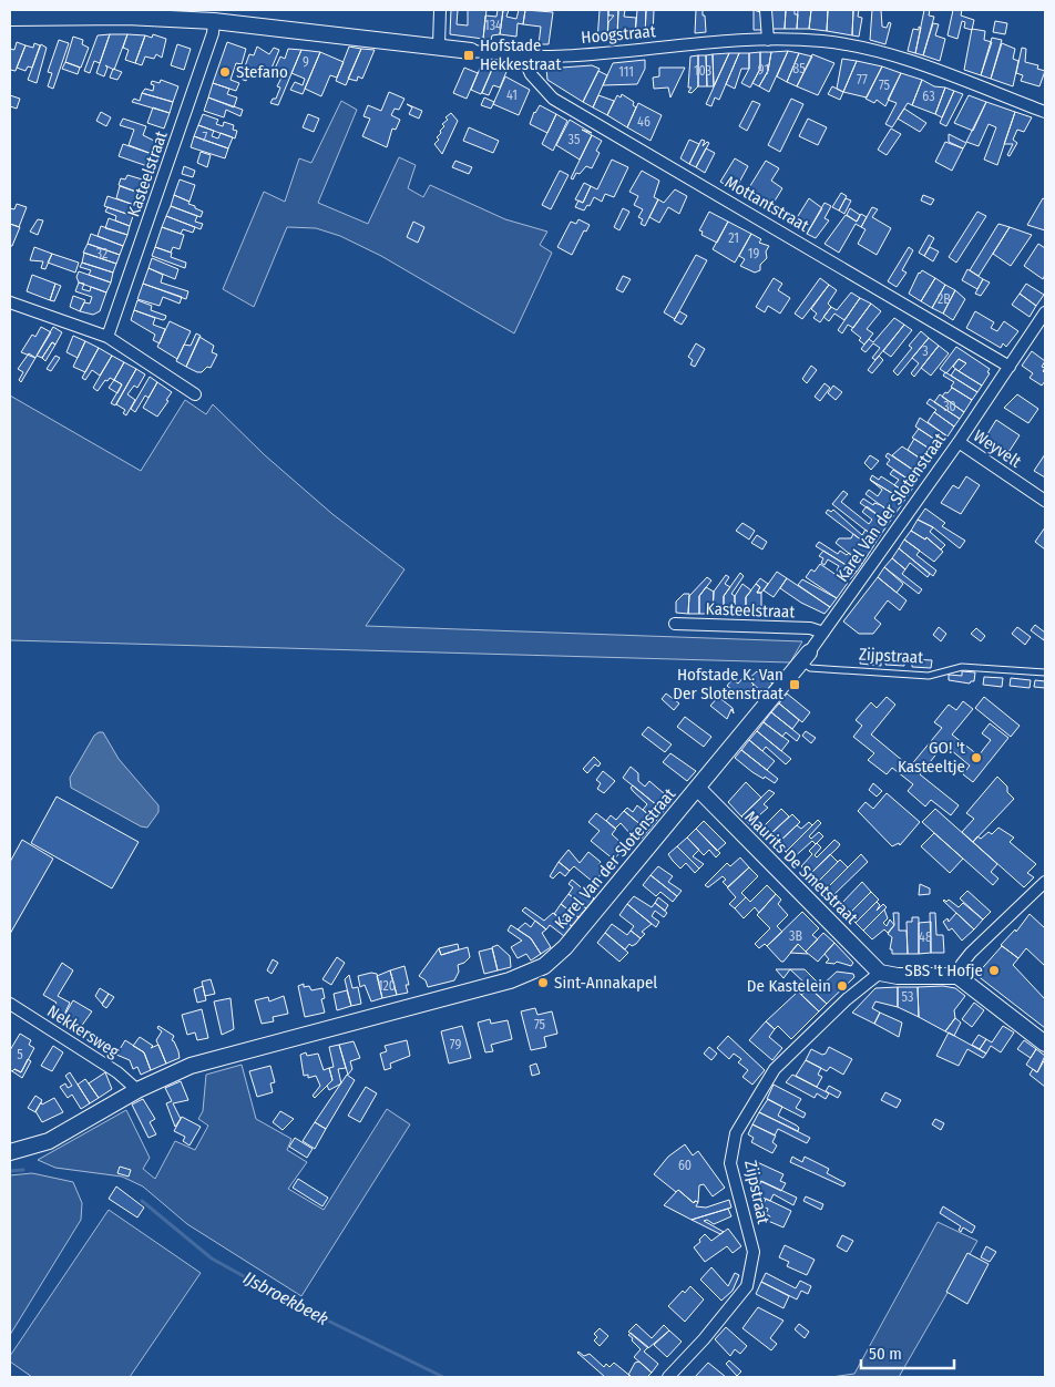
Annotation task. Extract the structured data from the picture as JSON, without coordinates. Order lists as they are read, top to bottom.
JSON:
{
  "streets": {
    "street": [
      "Hoogstraat",
      "Kasteelstraat",
      "Mottantstraat",
      "Weyvelt",
      "Karel Van der Slotenstraat",
      "Zijpstraat",
      "Maurits De Smetstraat",
      "Nekkersweg"
    ]
  },
  "crossings": [
    ["Hoogstraat", "Mottantstraat"],
    ["Kasteelstraat", "Karel Van der Slotenstraat"],
    ["Mottantstraat", "Karel Van der Slotenstraat"],
    ["Weyvelt", "Karel Van der Slotenstraat"],
    ["Karel Van der Slotenstraat", "Zijpstraat"],
    ["Karel Van der Slotenstraat", "Maurits De Smetstraat"],
    ["Karel Van der Slotenstraat", "Nekkersweg"],
    ["Zijpstraat", "Maurits De Smetstraat"]
  ],
  "water": ["IJsbroekbeek"],
  "places": {
    "transit": ["Hofstade Hekkestraat", "Hofstade K. Van Der Slotenstraat"],
    "other": [
      "Stefano",
      "GO! 't Kasteeltje",
      "SBS 't Hofje",
      "Sint-Annakapel",
      "De Kastelein"
    ]
  },
  "house_numbers": [
    "134",
    "9",
    "85",
    "91",
    "103",
    "111",
    "77",
    "75",
    "41",
    "63",
    "46",
    "7",
    "35",
    "21",
    "32",
    "19",
    "2B",
    "3",
    "30",
    "3B",
    "48",
    "120",
    "53",
    "75",
    "79",
    "5",
    "60"
  ],
  "scale_bar": "50 m"
}
